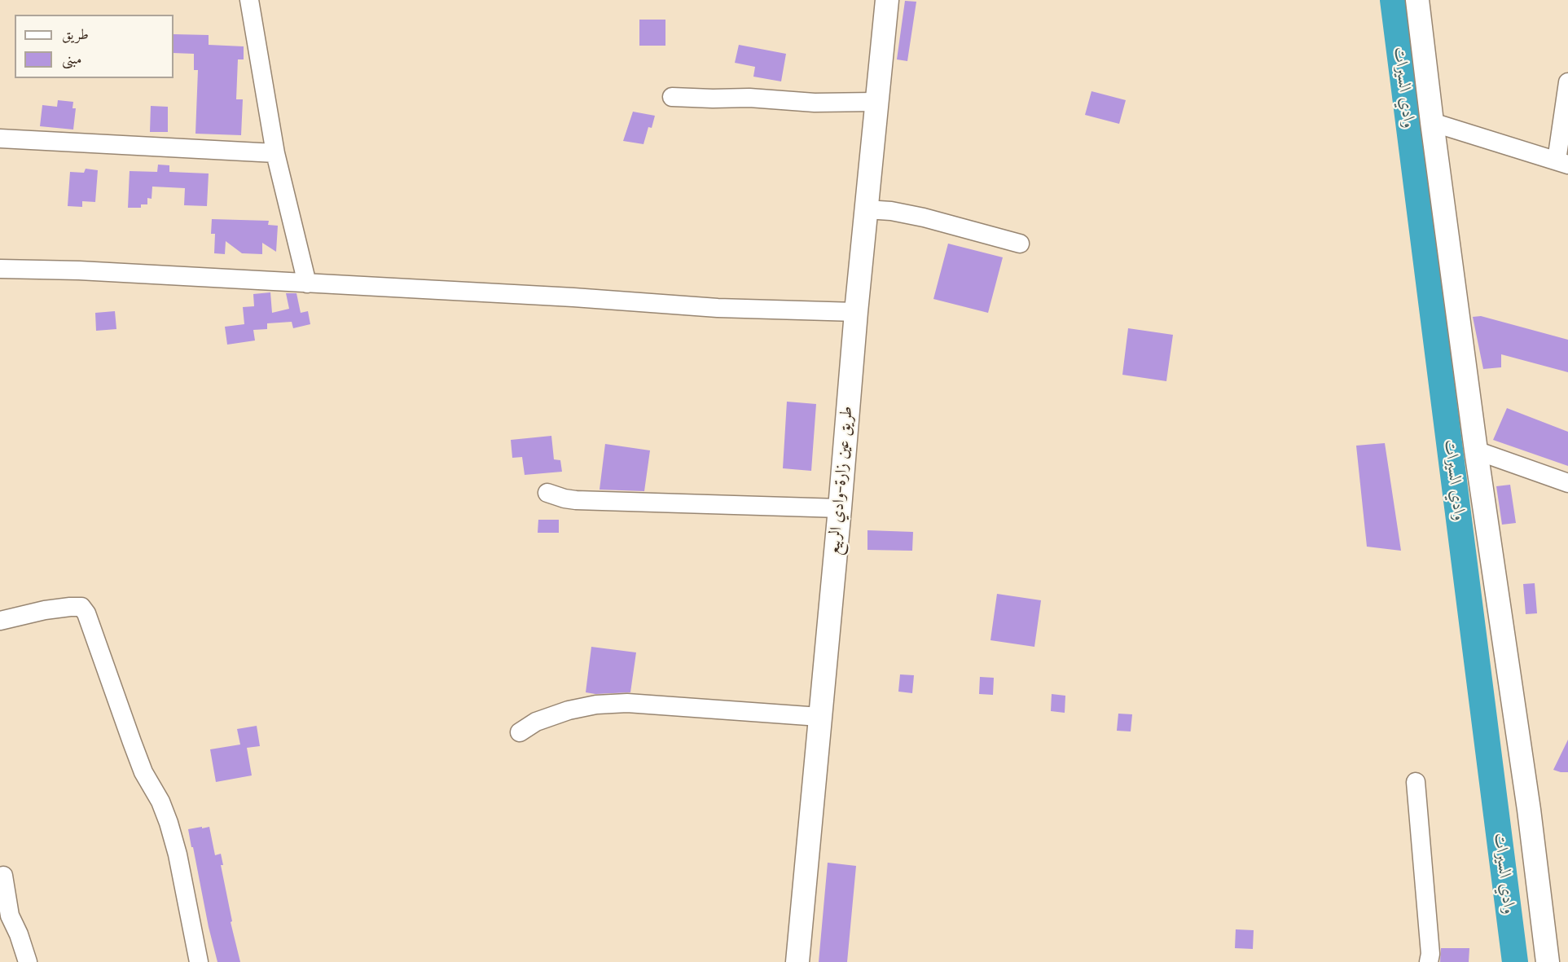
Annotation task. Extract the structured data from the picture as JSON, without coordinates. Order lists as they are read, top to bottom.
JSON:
{
  "streets": {
    "main road": ["طريق عين زارة-وادي الربيع"]
  },
  "water": ["وادي السيرات"],
  "legend": ["طريق", "مبنى"]
}
